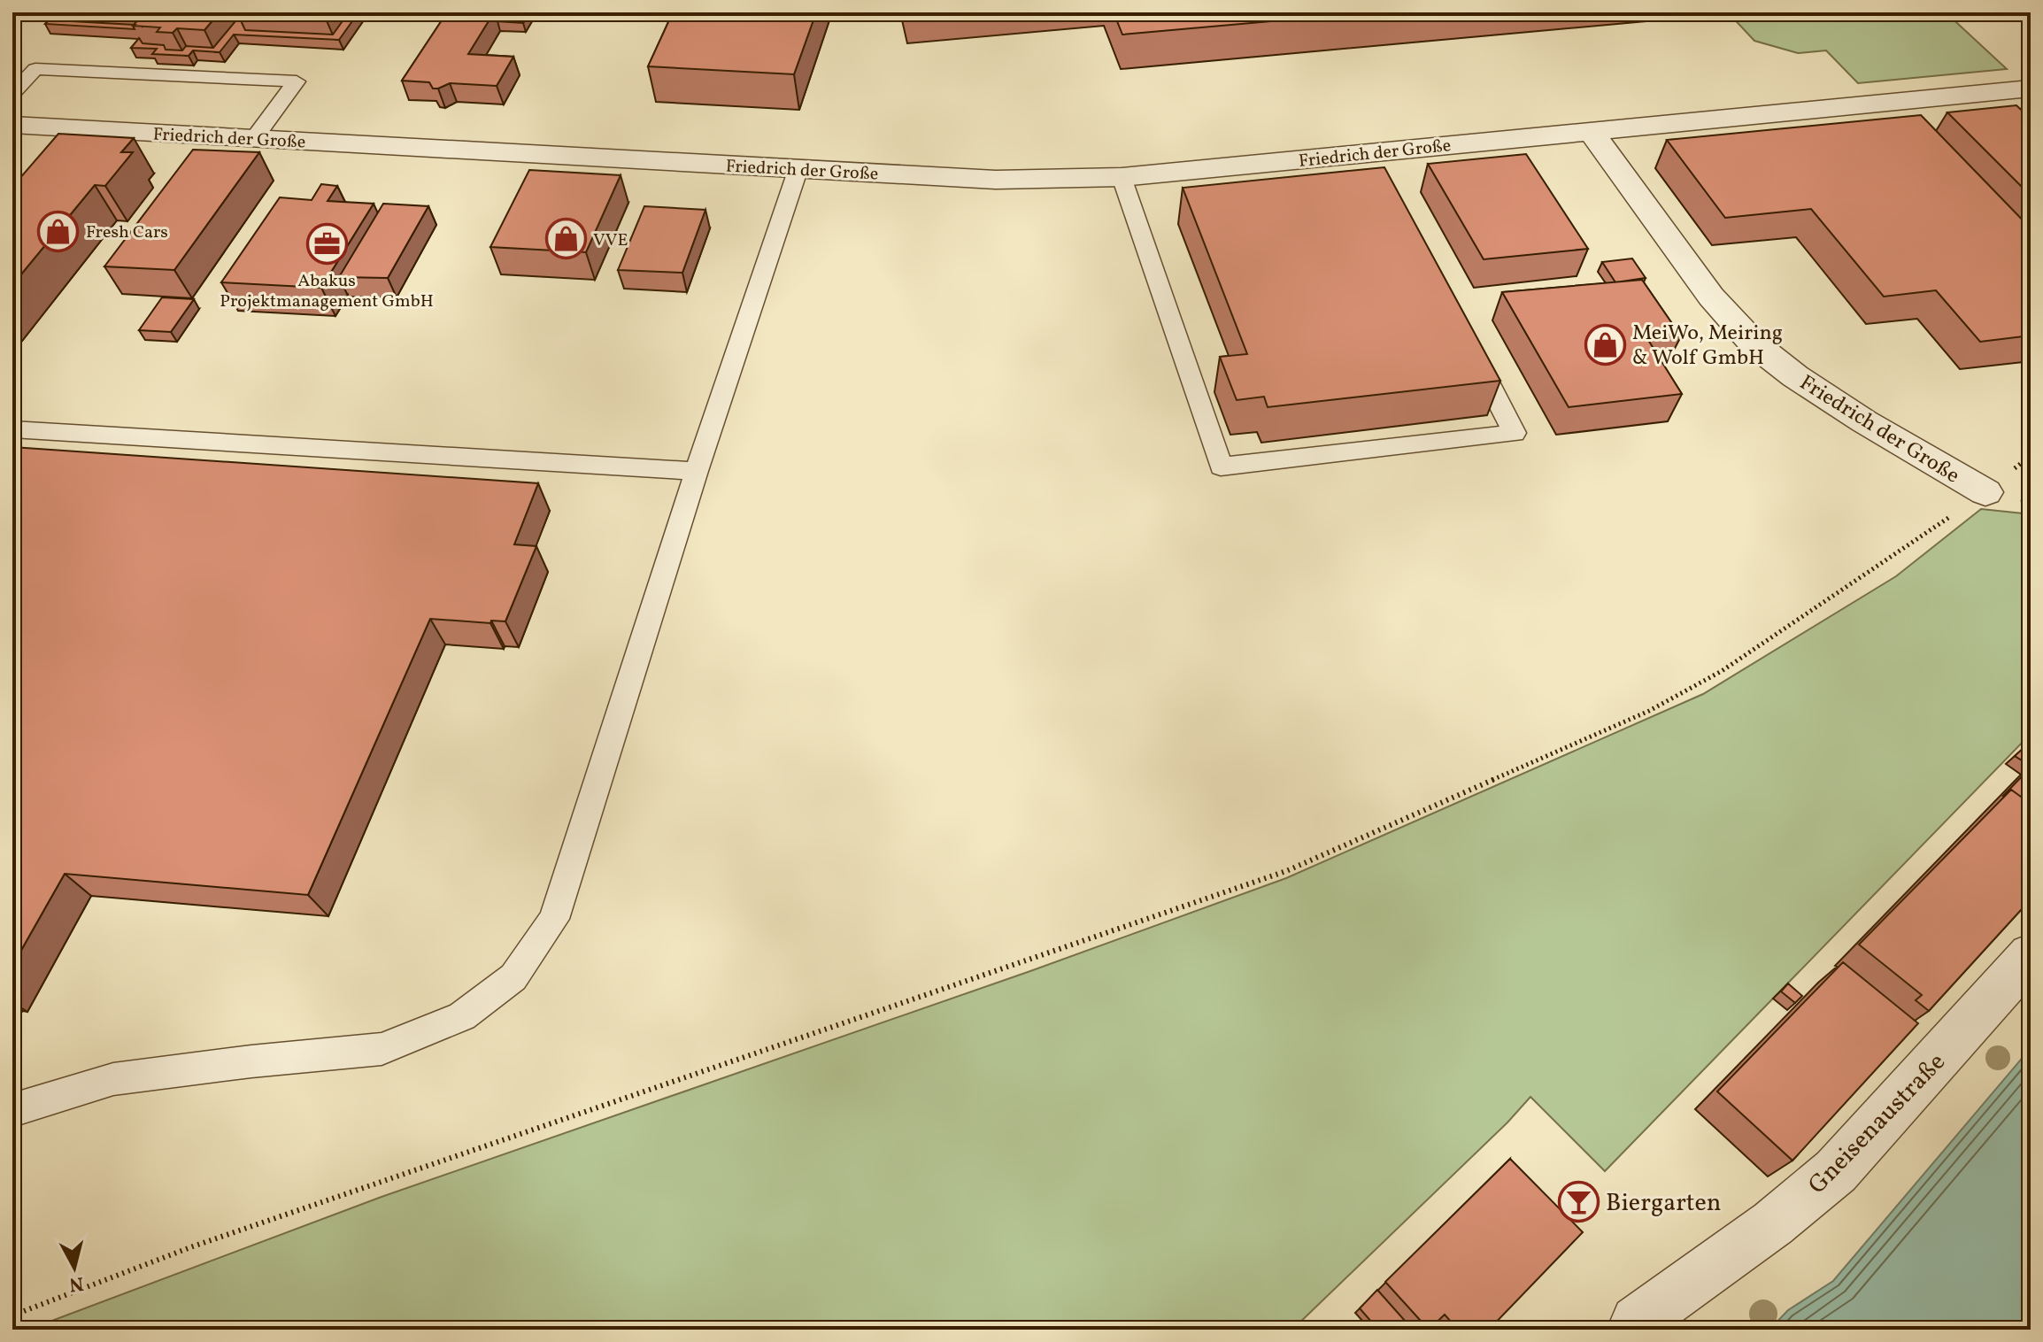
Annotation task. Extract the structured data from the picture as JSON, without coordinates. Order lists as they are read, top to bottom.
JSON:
{
  "streets": {
    "street": ["Friedrich der Große", "Gneisenaustraße"]
  },
  "places": {
    "shop": ["Fresh Cars", "VVE", "MeiWo, Meiring & Wolf GmbH"],
    "office": ["Abakus Projektmanagement GmbH"],
    "bar": ["Biergarten"]
  },
  "north": "bottom"
}
